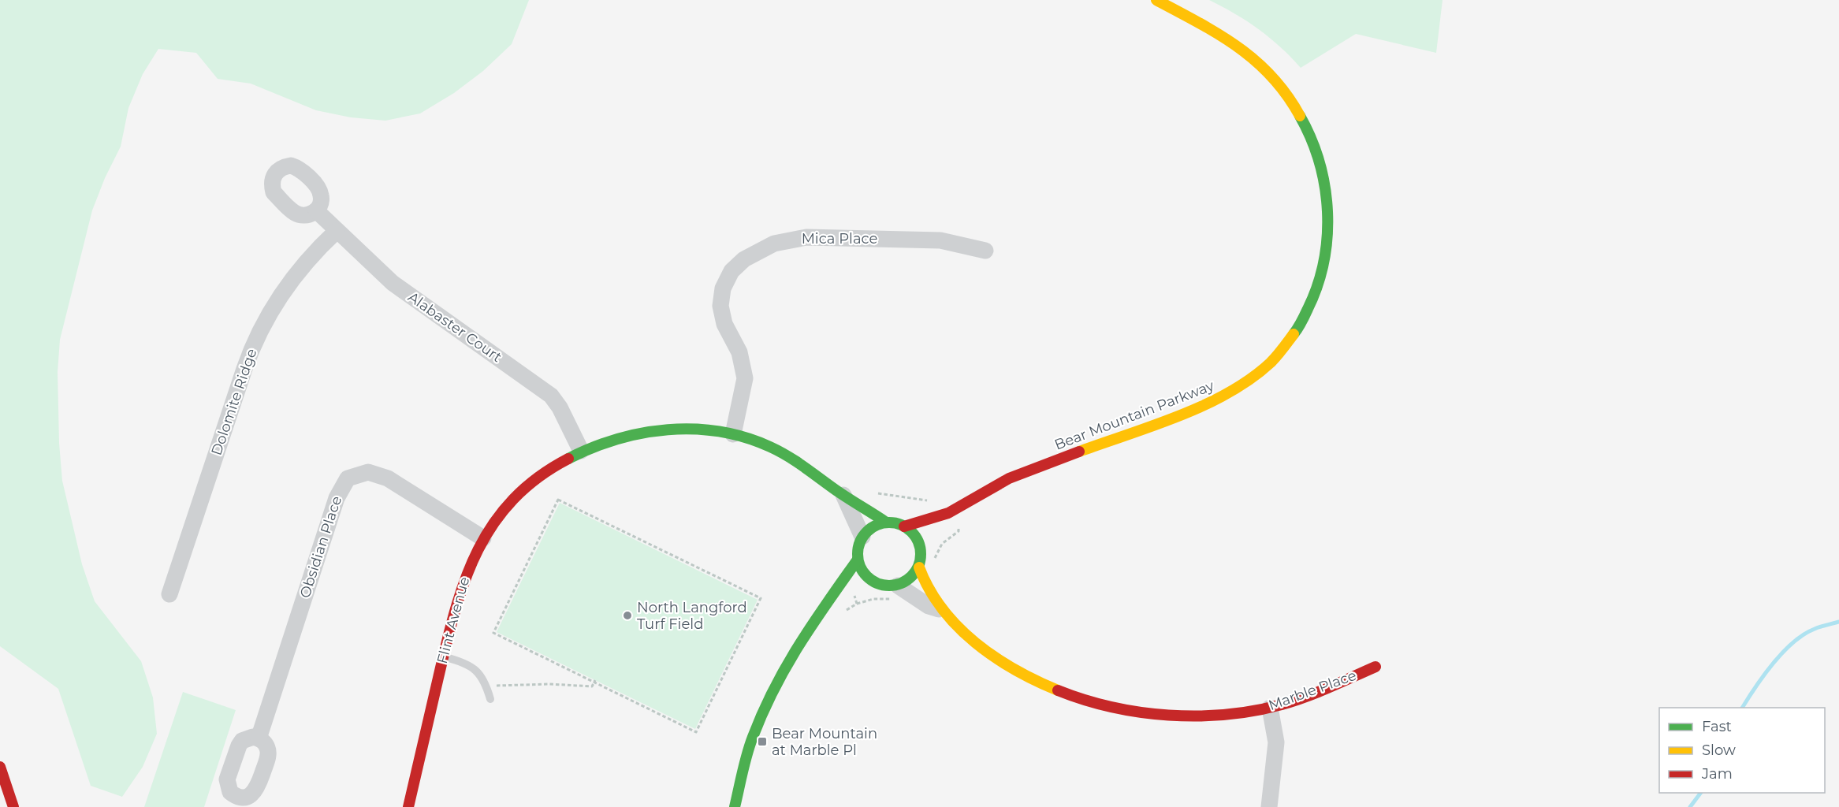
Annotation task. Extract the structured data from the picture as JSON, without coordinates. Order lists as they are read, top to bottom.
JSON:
{
  "streets": {
    "main road": ["Bear Mountain Parkway", "Flint Avenue", "Marble Place"],
    "street": [
      "Mica Place",
      "Alabaster Court",
      "Dolomite Ridge",
      "Obsidian Place"
    ]
  },
  "crossings": [
    ["Mica Place", "Flint Avenue"],
    ["Alabaster Court", "Dolomite Ridge"],
    ["Alabaster Court", "Flint Avenue"],
    ["Bear Mountain Parkway", "Flint Avenue"],
    ["Bear Mountain Parkway", "Marble Place"],
    ["Obsidian Place", "Flint Avenue"],
    ["Flint Avenue", "Marble Place"]
  ],
  "places": {
    "other": ["North Langford Turf Field"],
    "transit": ["Bear Mountain at Marble Pl"]
  },
  "legend": ["Fast", "Slow", "Jam"]
}
